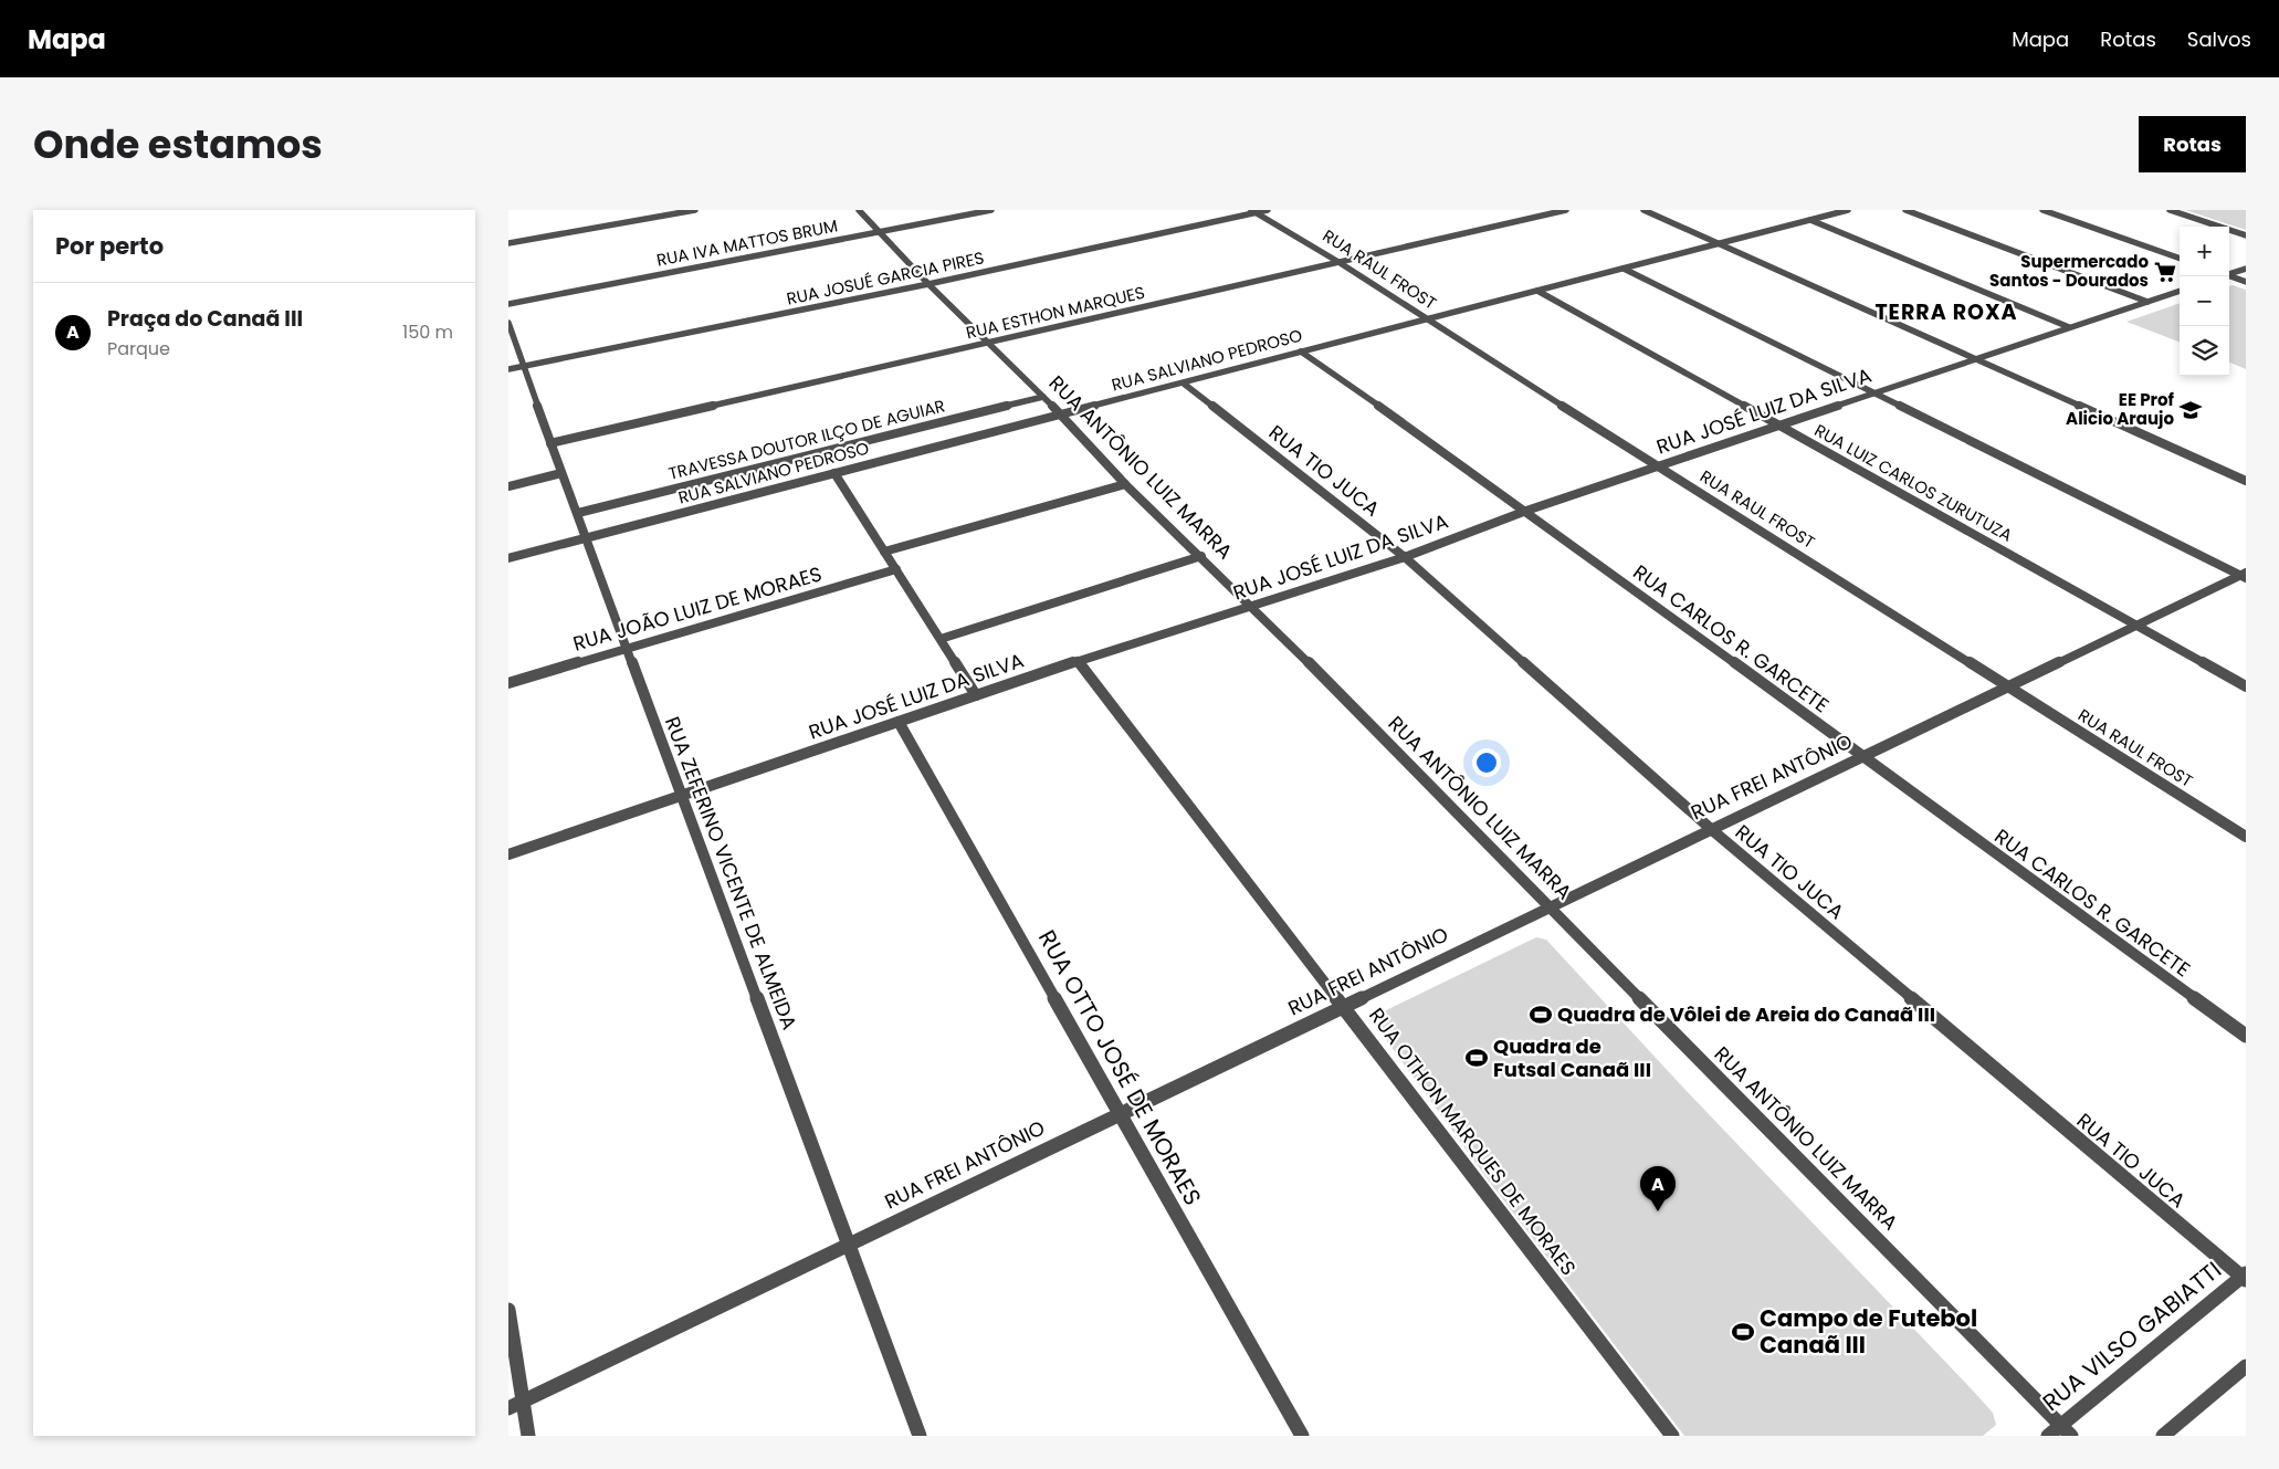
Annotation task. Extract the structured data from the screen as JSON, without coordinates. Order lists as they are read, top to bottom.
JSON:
{
  "streets": {
    "street": [
      "RUA IVA MATTOS BRUM",
      "RUA RAUL FROST",
      "RUA JOSUÉ GARCIA PIRES",
      "RUA ESTHON MARQUES",
      "RUA SALVIANO PEDROSO",
      "RUA JOSÉ LUIZ DA SILVA",
      "TRAVESSA DOUTOR ILÇO DE AGUIAR",
      "RUA ANTÔNIO LUIZ MARRA",
      "RUA TIO JUCA",
      "RUA LUIZ CARLOS ZURUTUZA",
      "RUA JOÃO LUIZ DE MORAES",
      "RUA CARLOS R. GARCETE",
      "RUA FREI ANTÔNIO",
      "RUA ZEFERINO VICENTE DE ALMEIDA",
      "RUA OTTO JOSÉ DE MORAES",
      "RUA OTHON MARQUES DE MORAES",
      "RUA VILSO GABIATTI"
    ]
  },
  "crossings": [
    ["RUA IVA MATTOS BRUM", "RUA ANTÔNIO LUIZ MARRA"],
    ["RUA RAUL FROST", "RUA JOSUÉ GARCIA PIRES"],
    ["RUA RAUL FROST", "RUA ESTHON MARQUES"],
    ["RUA RAUL FROST", "RUA SALVIANO PEDROSO"],
    ["RUA RAUL FROST", "RUA JOSÉ LUIZ DA SILVA"],
    ["RUA RAUL FROST", "RUA FREI ANTÔNIO"],
    ["RUA JOSUÉ GARCIA PIRES", "RUA ANTÔNIO LUIZ MARRA"],
    ["RUA JOSUÉ GARCIA PIRES", "RUA ZEFERINO VICENTE DE ALMEIDA"],
    ["RUA ESTHON MARQUES", "RUA ANTÔNIO LUIZ MARRA"],
    ["RUA ESTHON MARQUES", "RUA ZEFERINO VICENTE DE ALMEIDA"],
    ["RUA SALVIANO PEDROSO", "RUA ANTÔNIO LUIZ MARRA"],
    ["RUA SALVIANO PEDROSO", "RUA TIO JUCA"],
    ["RUA SALVIANO PEDROSO", "RUA LUIZ CARLOS ZURUTUZA"],
    ["RUA SALVIANO PEDROSO", "RUA CARLOS R. GARCETE"],
    ["RUA SALVIANO PEDROSO", "RUA ZEFERINO VICENTE DE ALMEIDA"],
    ["RUA JOSÉ LUIZ DA SILVA", "RUA ANTÔNIO LUIZ MARRA"],
    ["RUA JOSÉ LUIZ DA SILVA", "RUA TIO JUCA"],
    ["RUA JOSÉ LUIZ DA SILVA", "RUA LUIZ CARLOS ZURUTUZA"],
    ["RUA JOSÉ LUIZ DA SILVA", "RUA CARLOS R. GARCETE"],
    ["RUA JOSÉ LUIZ DA SILVA", "RUA ZEFERINO VICENTE DE ALMEIDA"],
    ["RUA JOSÉ LUIZ DA SILVA", "RUA OTTO JOSÉ DE MORAES"],
    ["RUA JOSÉ LUIZ DA SILVA", "RUA OTHON MARQUES DE MORAES"],
    ["TRAVESSA DOUTOR ILÇO DE AGUIAR", "RUA ANTÔNIO LUIZ MARRA"],
    ["TRAVESSA DOUTOR ILÇO DE AGUIAR", "RUA ZEFERINO VICENTE DE ALMEIDA"],
    ["RUA ANTÔNIO LUIZ MARRA", "RUA FREI ANTÔNIO"],
    ["RUA ANTÔNIO LUIZ MARRA", "RUA VILSO GABIATTI"],
    ["RUA TIO JUCA", "RUA FREI ANTÔNIO"],
    ["RUA TIO JUCA", "RUA VILSO GABIATTI"],
    ["RUA LUIZ CARLOS ZURUTUZA", "RUA FREI ANTÔNIO"],
    ["RUA JOÃO LUIZ DE MORAES", "RUA ZEFERINO VICENTE DE ALMEIDA"],
    ["RUA CARLOS R. GARCETE", "RUA FREI ANTÔNIO"],
    ["RUA FREI ANTÔNIO", "RUA ZEFERINO VICENTE DE ALMEIDA"],
    ["RUA FREI ANTÔNIO", "RUA OTTO JOSÉ DE MORAES"],
    ["RUA FREI ANTÔNIO", "RUA OTHON MARQUES DE MORAES"]
  ],
  "districts": ["TERRA ROXA"],
  "places": {
    "supermarket": ["Supermercado Santos - Dourados"],
    "school or university": ["EE Prof Alicio Araujo"],
    "sports": ["Quadra de Vôlei de Areia do Canaã III", "Quadra de Futsal Canaã III", "Campo de Futebol Canaã III"]
  },
  "page": {
    "header": "Mapa",
    "nav": ["Mapa", "Rotas", "Salvos"],
    "title": "Onde estamos",
    "buttons": "Rotas",
    "heading": "Por perto",
    "map_buttons": ["+", "−"],
    "list": [
      {
        "mark": "A",
        "name": "Praça do Canaã III",
        "note": "Parque",
        "value": "150 m"
      }
    ],
    "pins": "A"
  }
}
